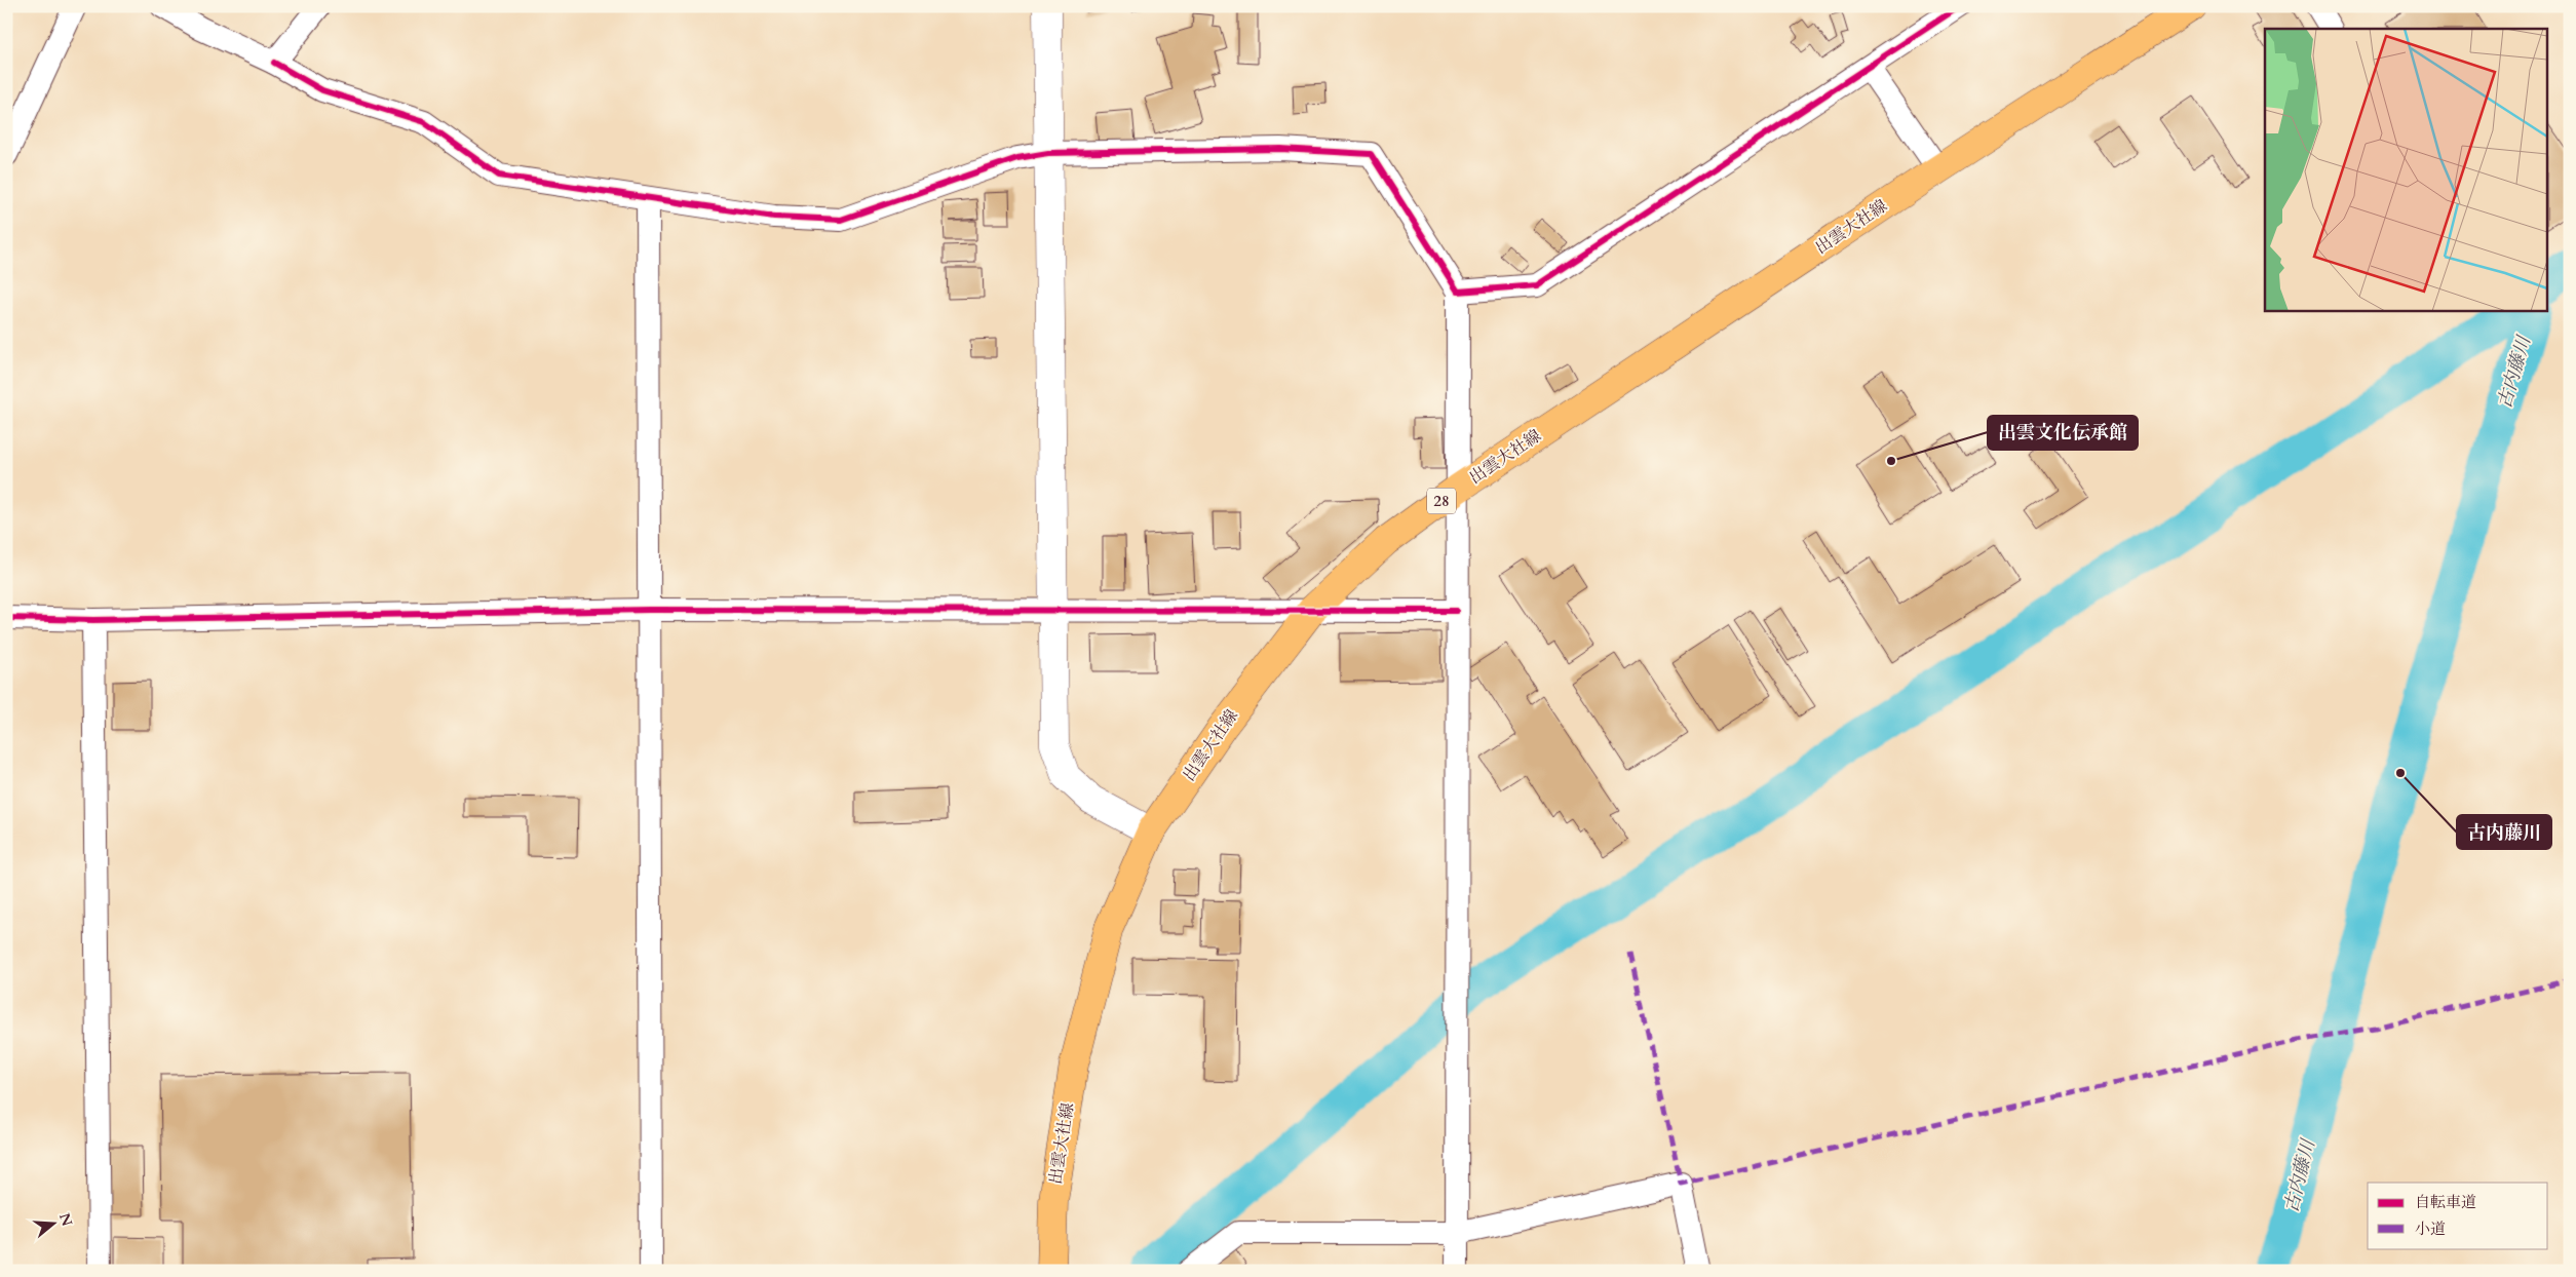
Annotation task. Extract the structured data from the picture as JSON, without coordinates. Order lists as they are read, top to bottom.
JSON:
{
  "streets": {
    "main road": ["出雲大社線", "28"]
  },
  "water": ["古内藤川"],
  "places": ["出雲文化伝承館", "古内藤川"],
  "legend": ["自転車道", "小道"],
  "north": "right"
}
